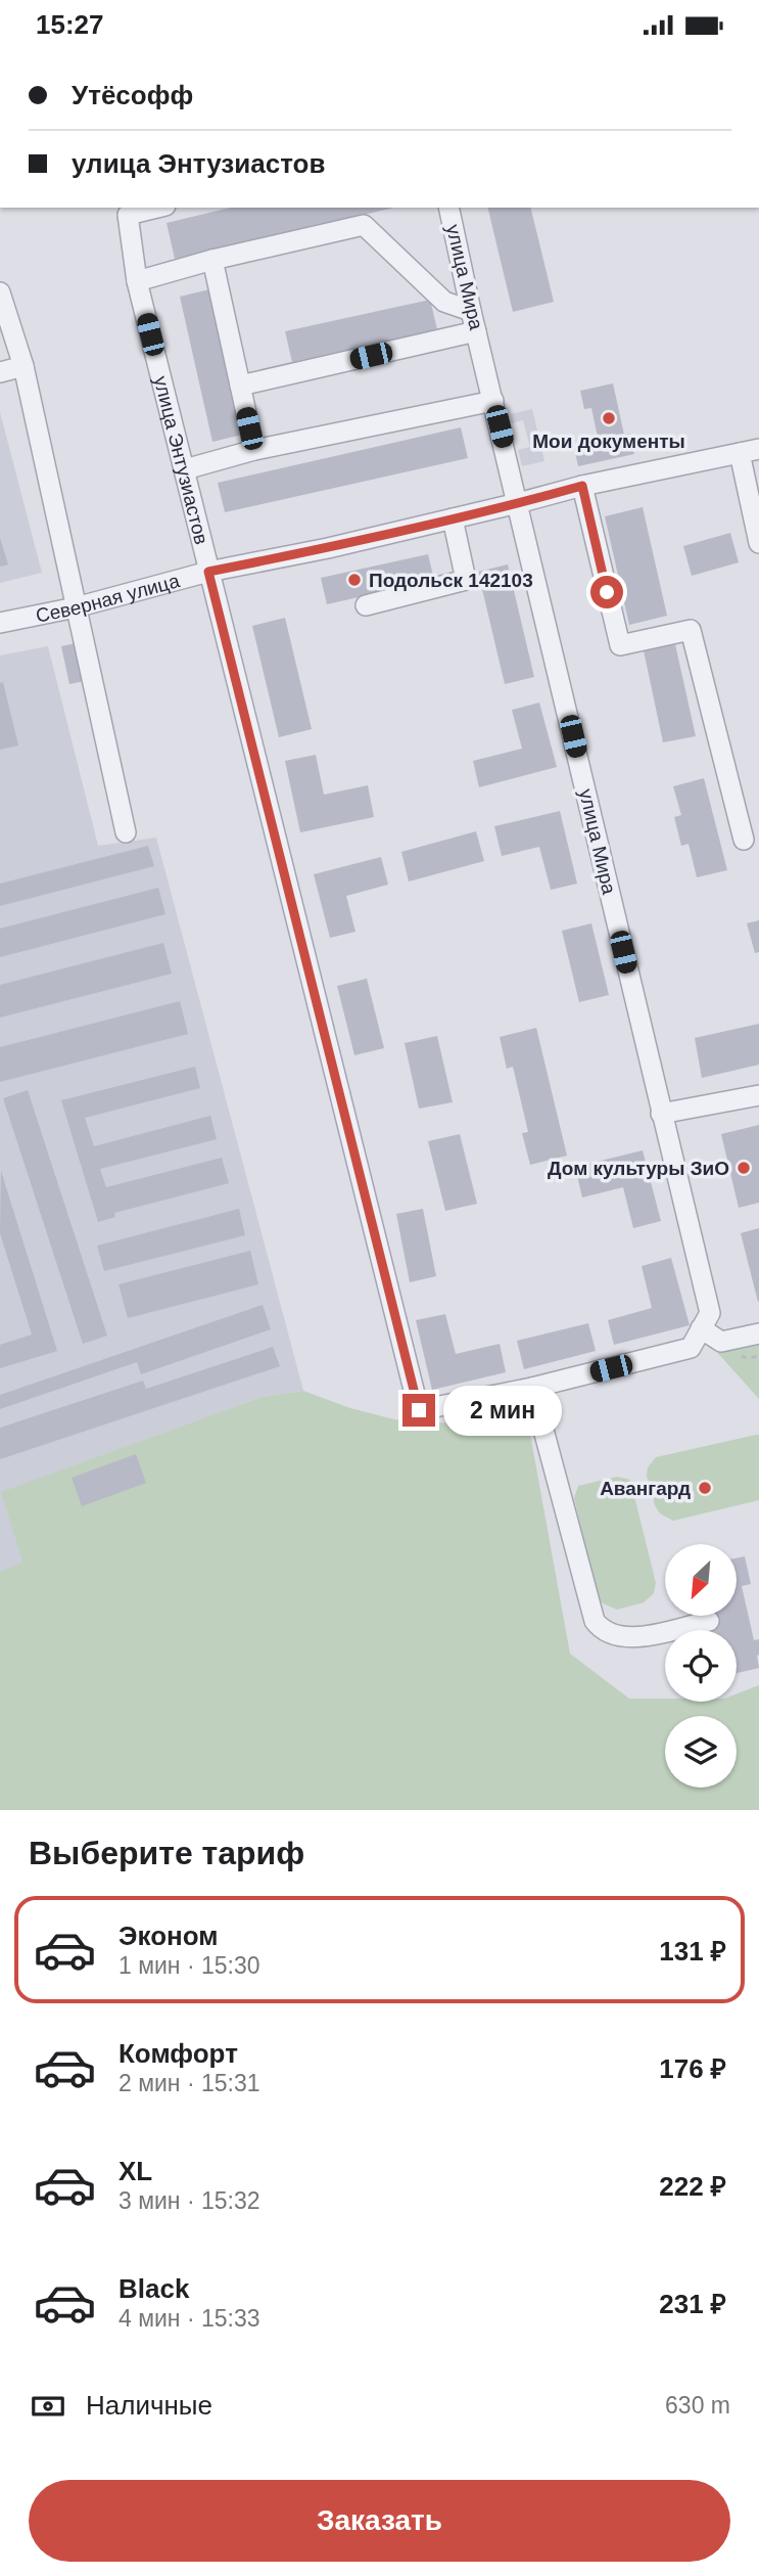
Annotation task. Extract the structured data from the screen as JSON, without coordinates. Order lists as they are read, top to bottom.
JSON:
{
  "streets": {
    "street": ["улица Мира", "улица Энтузиастов", "Северная улица"]
  },
  "crossings": [
    ["улица Мира", "улица Энтузиастов"],
    ["улица Мира", "Северная улица"],
    ["улица Энтузиастов", "Северная улица"]
  ],
  "places": [
    "Мои документы",
    "Подольск 142103",
    "Дом культуры ЗиО",
    "Авангард"
  ],
  "north": "bottom left",
  "page": {
    "status": "15:27",
    "banner": ["Утёсофф", "улица Энтузиастов"],
    "bubble": "2 мин",
    "heading": "Выберите тариф",
    "list": [
      {
        "name": "Эконом",
        "note": "1 мин · 15:30",
        "value": "131 ₽"
      },
      {
        "name": "Комфорт",
        "note": "2 мин · 15:31",
        "value": "176 ₽"
      },
      {
        "name": "XL",
        "note": "3 мин · 15:32",
        "value": "222 ₽"
      },
      {
        "name": "Black",
        "note": "4 мин · 15:33",
        "value": "231 ₽"
      }
    ],
    "pay": ["Наличные", "630 m"],
    "buttons": "Заказать"
  }
}
